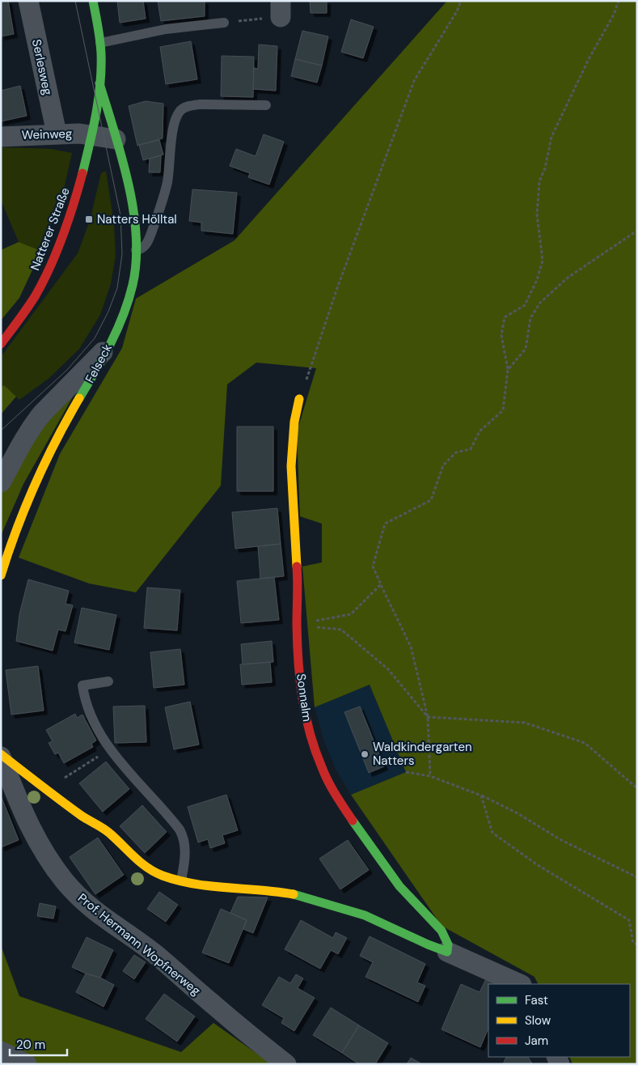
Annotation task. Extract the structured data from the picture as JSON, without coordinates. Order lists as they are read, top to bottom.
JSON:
{
  "streets": {
    "street": [
      "Serlesweg",
      "Weinweg",
      "Natterer Straße",
      "Felseck",
      "Sonnalm",
      "Prof. Hermann Wopfnerweg"
    ]
  },
  "crossings": [
    ["Serlesweg", "Weinweg"],
    ["Weinweg", "Natterer Straße"],
    ["Natterer Straße", "Felseck"]
  ],
  "places": {
    "transit": ["Natters Hölltal"],
    "other": ["Waldkindergarten Natters"]
  },
  "legend": ["Fast", "Slow", "Jam"],
  "scale_bar": "20 m"
}
